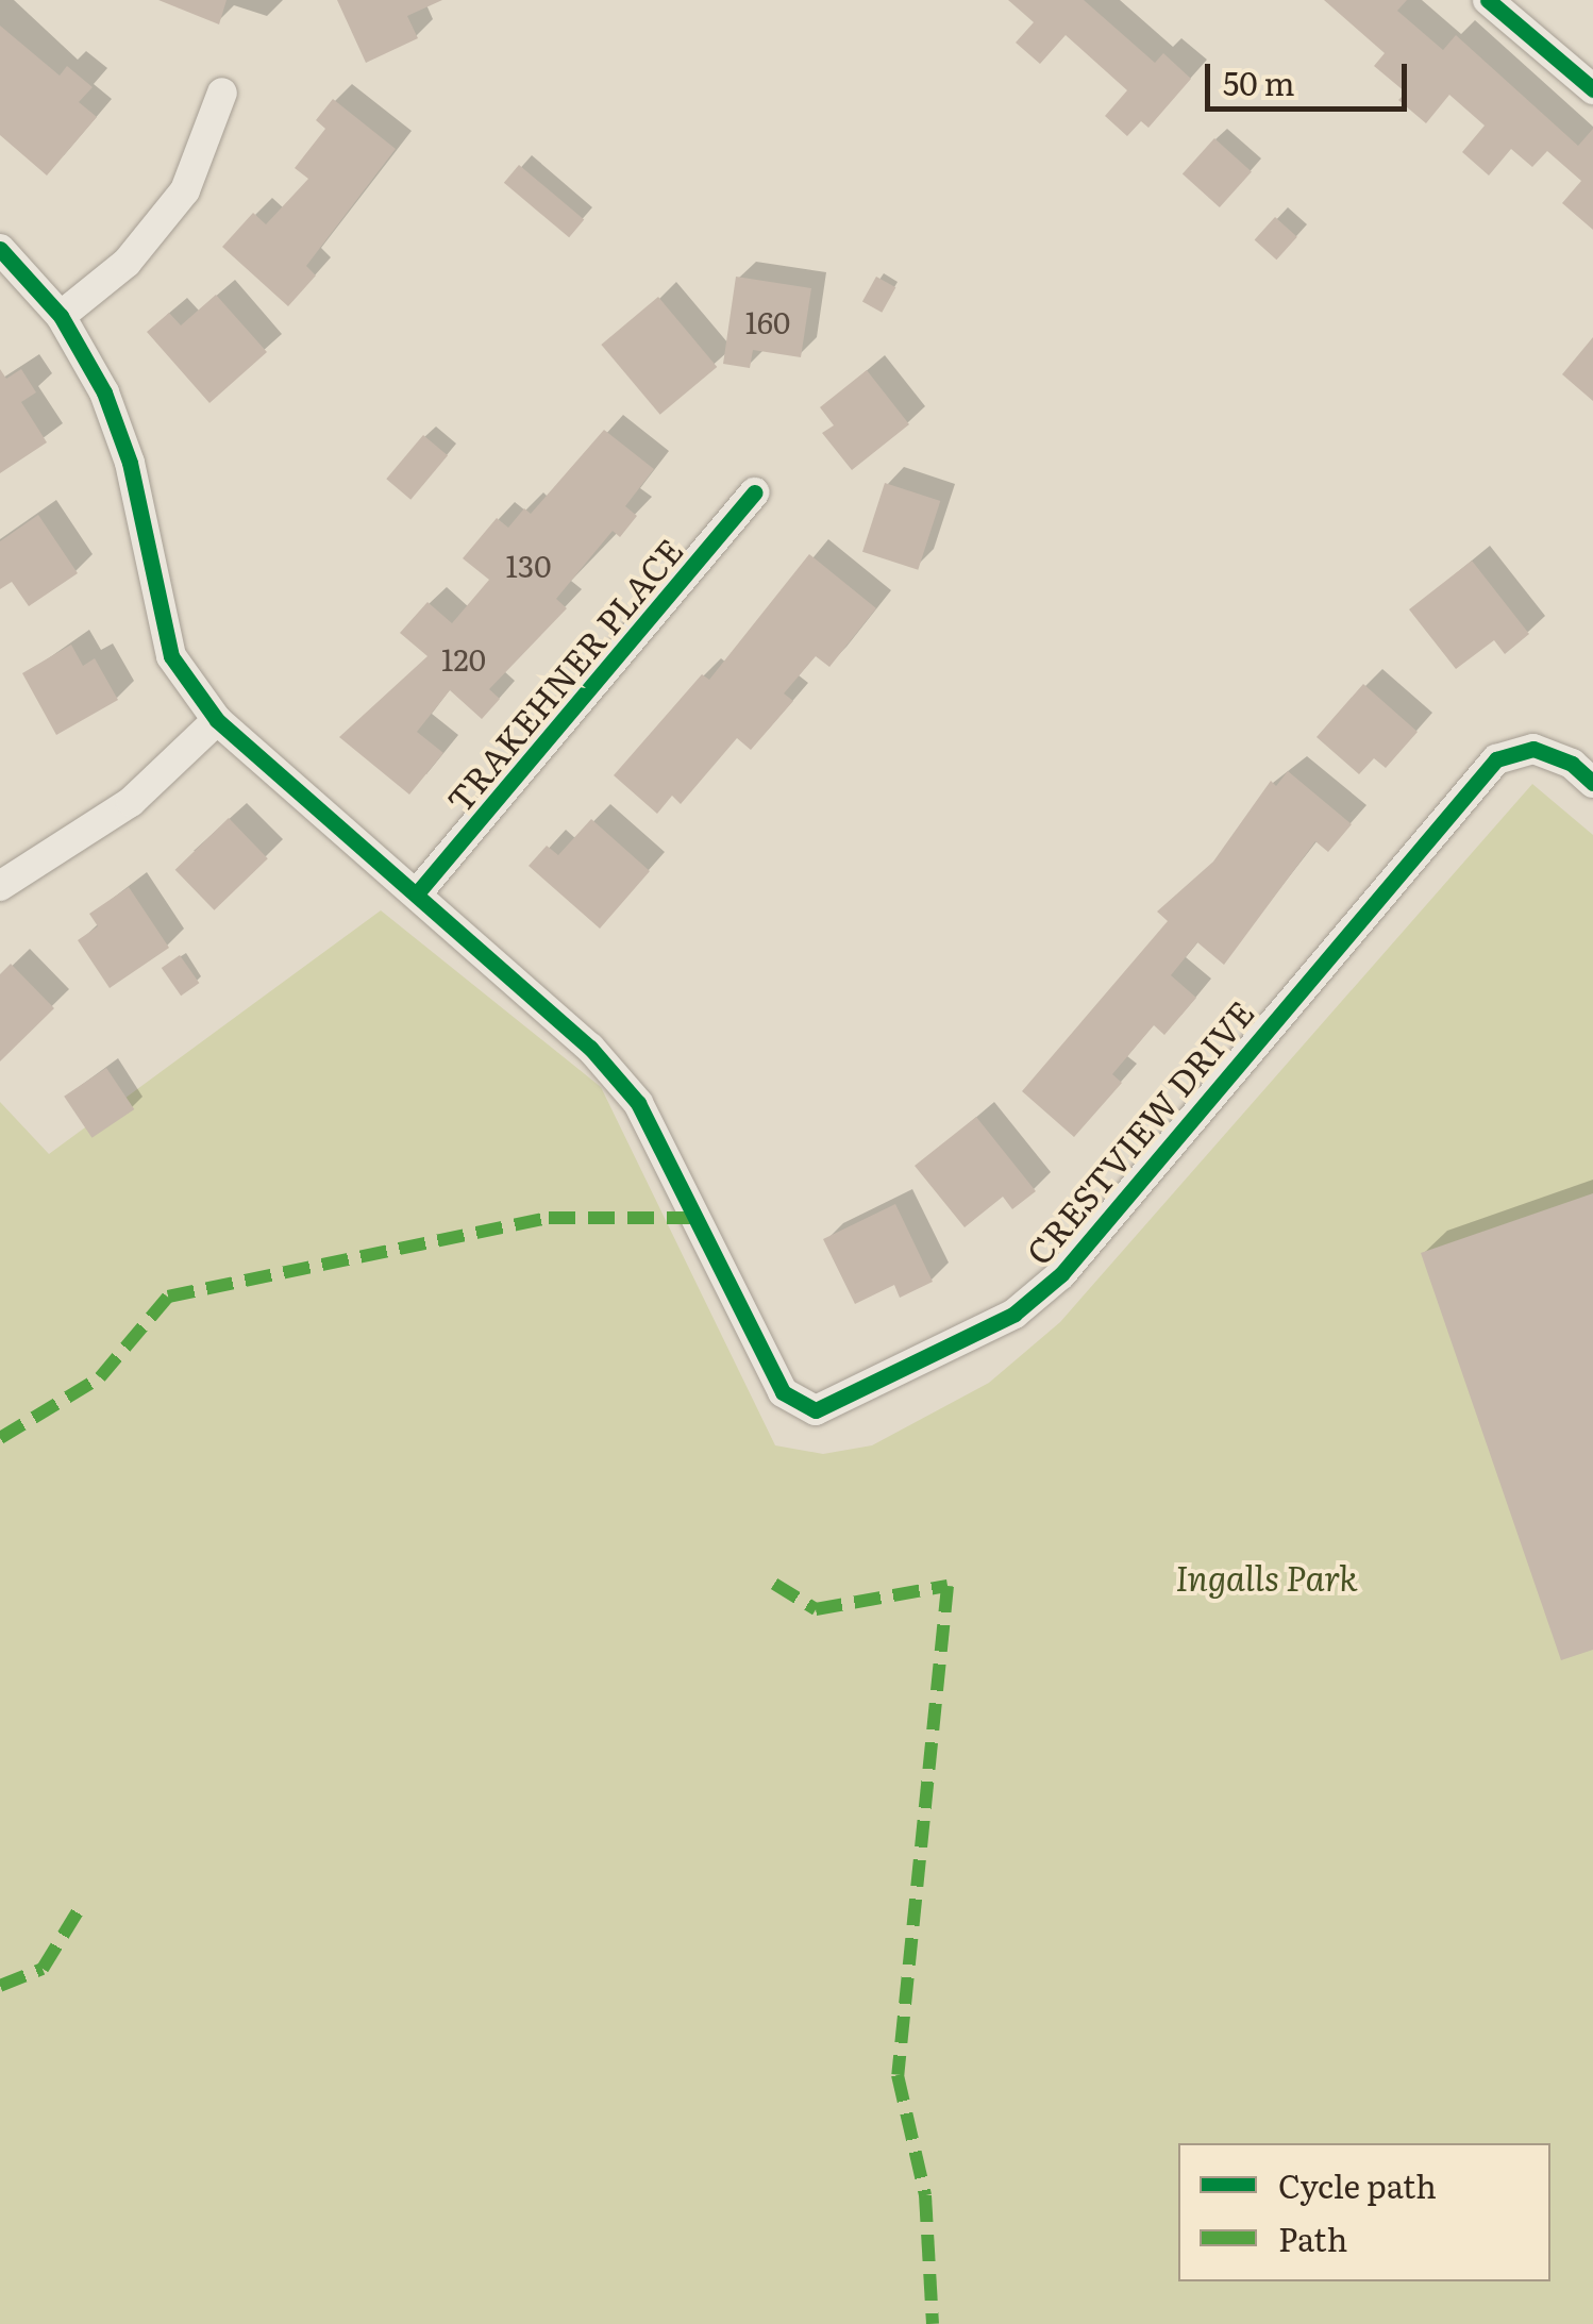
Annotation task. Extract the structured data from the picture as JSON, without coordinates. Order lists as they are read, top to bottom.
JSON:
{
  "streets": {
    "street": ["TRAKEHNER PLACE", "CRESTVIEW DRIVE"]
  },
  "crossings": [
    ["TRAKEHNER PLACE", "CRESTVIEW DRIVE"]
  ],
  "parks": ["Ingalls Park"],
  "house_numbers": ["160", "130", "120"],
  "legend": ["Cycle path", "Path"],
  "scale_bar": "50 m"
}
